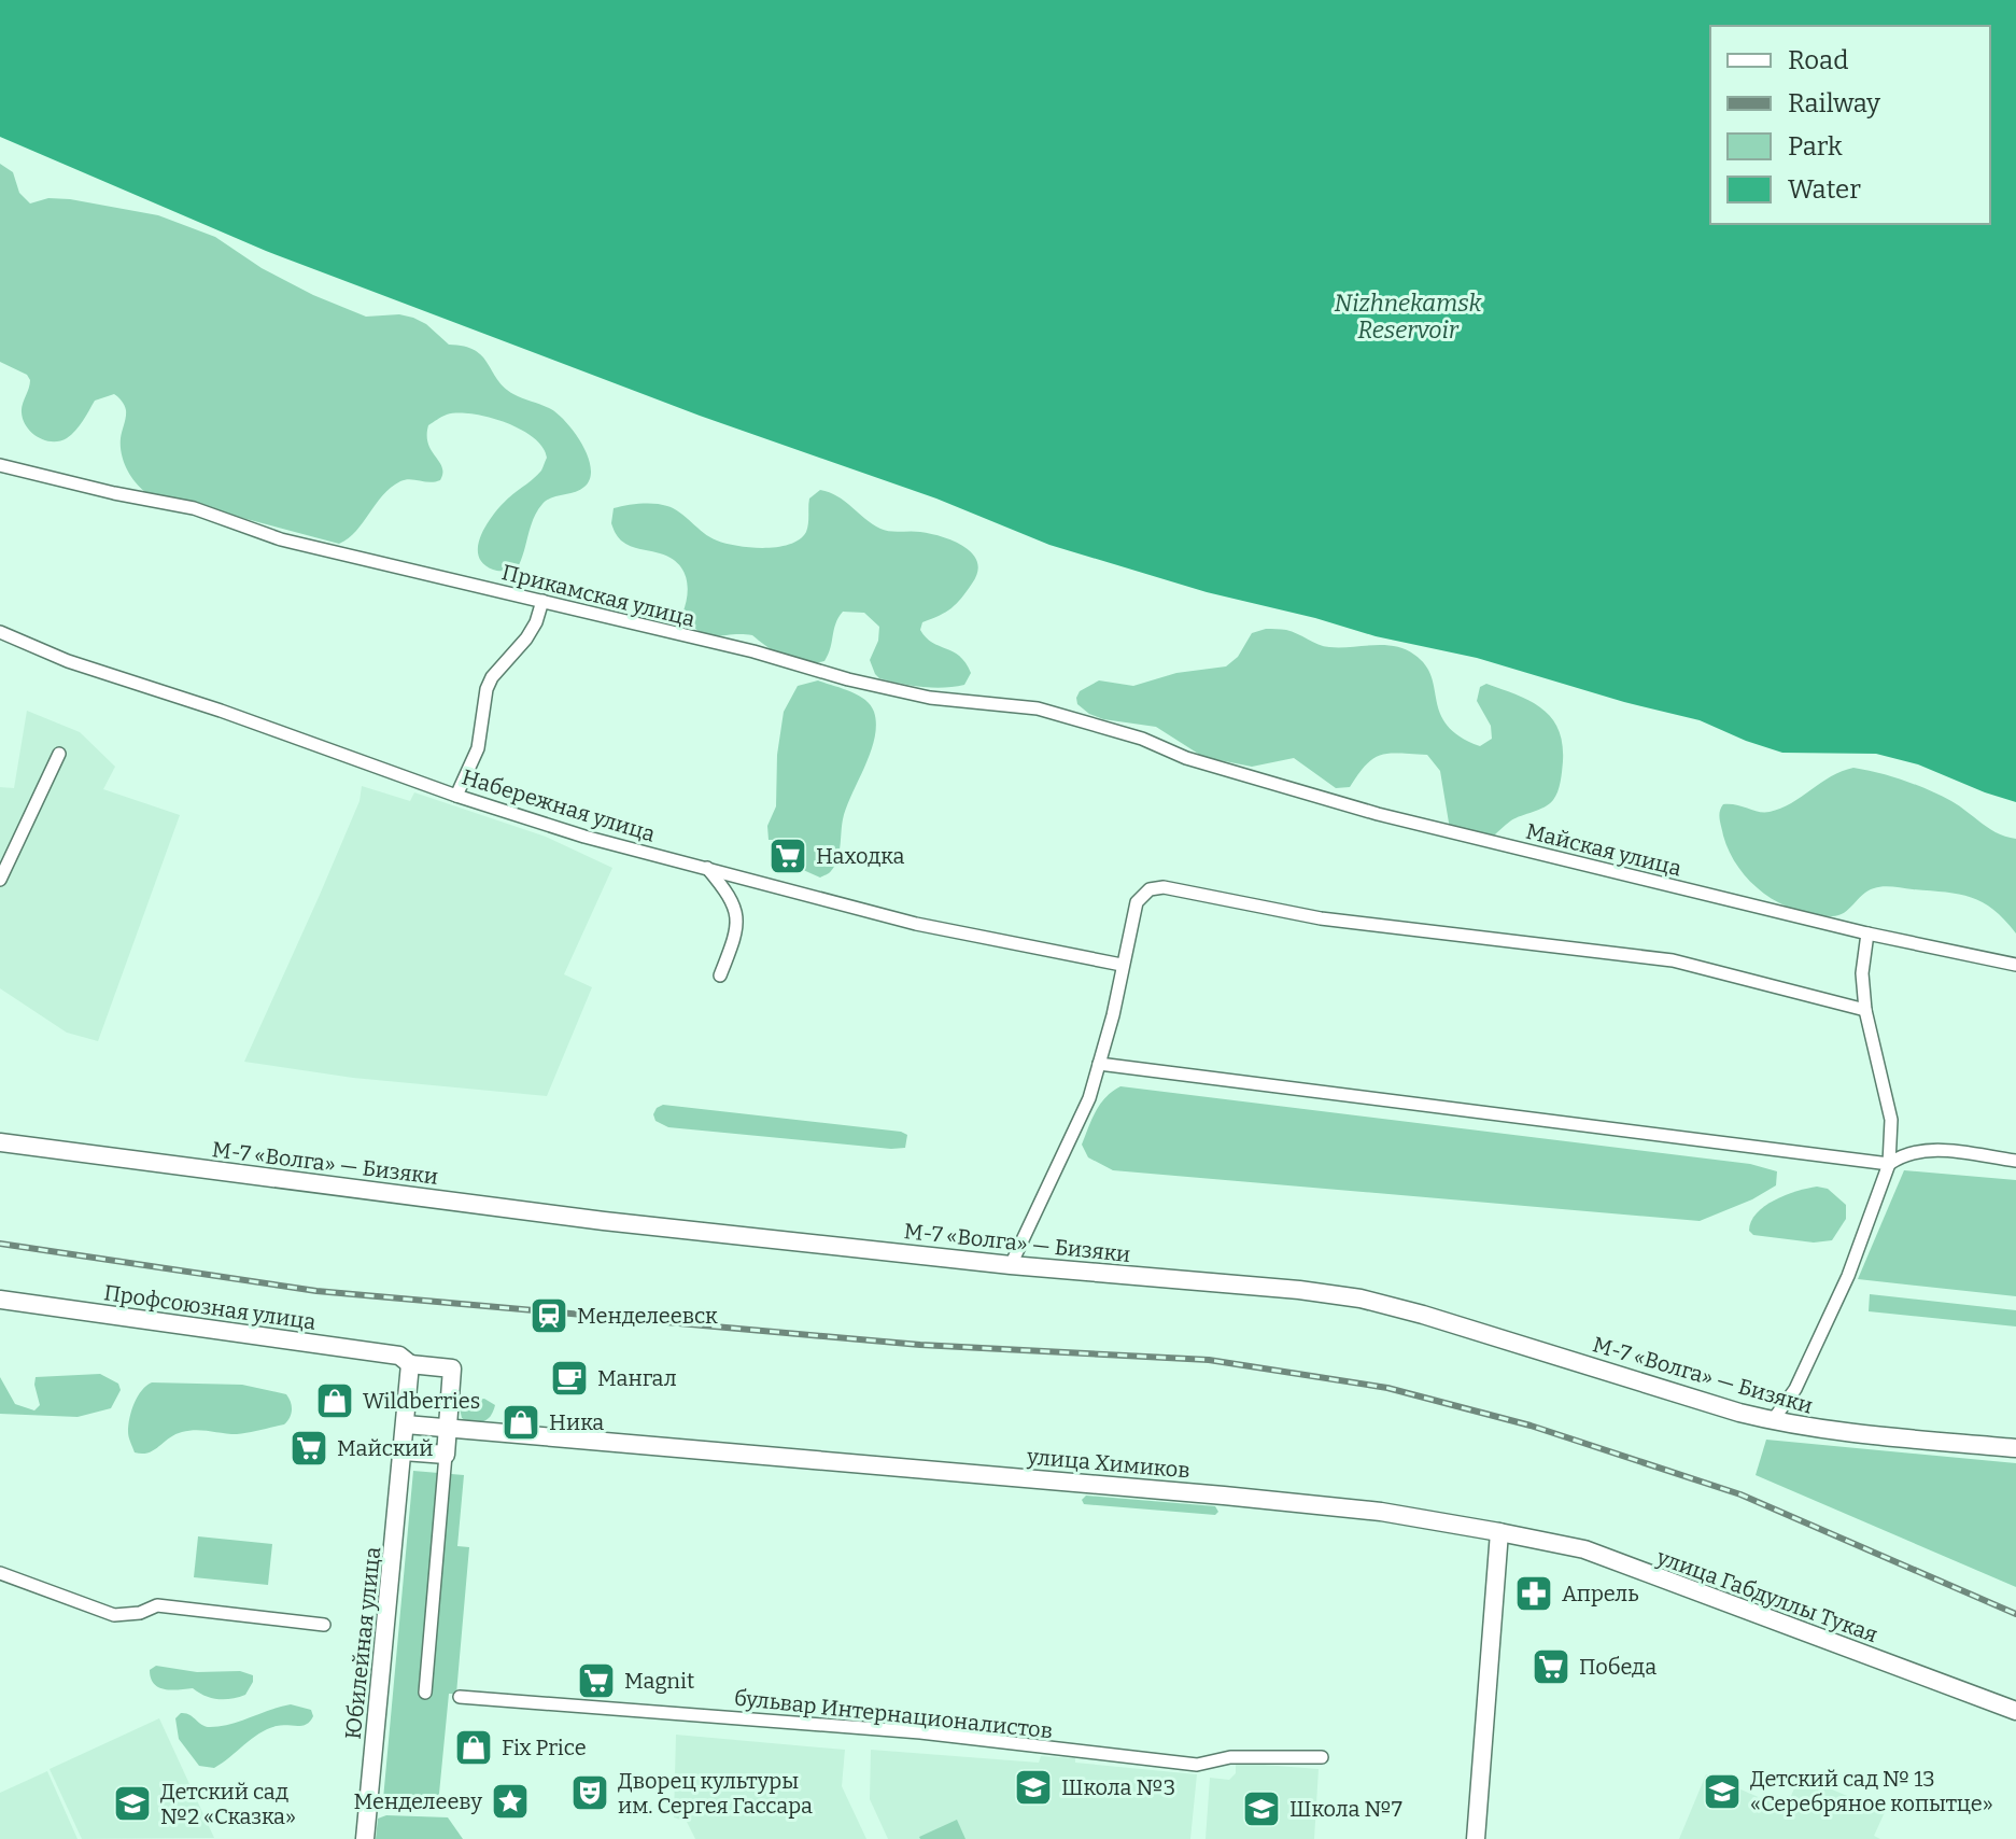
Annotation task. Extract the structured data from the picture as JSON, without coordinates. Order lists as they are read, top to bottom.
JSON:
{
  "streets": {
    "main road": [
      "М-7 «Волга» — Бизяки",
      "Профсоюзная улица",
      "улица Химиков",
      "улица Габдуллы Тукая",
      "Юбилейная улица"
    ],
    "street": [
      "Прикамская улица",
      "Набережная улица",
      "Майская улица",
      "бульвар Интернационалистов"
    ]
  },
  "crossings": [
    ["Прикамская улица", "Майская улица"],
    ["Профсоюзная улица", "улица Химиков"],
    ["Профсоюзная улица", "Юбилейная улица"],
    ["улица Химиков", "улица Габдуллы Тукая"],
    ["улица Химиков", "Юбилейная улица"]
  ],
  "water": ["Nizhnekamsk Reservoir"],
  "places": {
    "supermarket": [
      "Находка",
      "Майский",
      "Победа",
      "Magnit"
    ],
    "station": ["Менделеевск"],
    "cafe": ["Мангал"],
    "shop": ["Wildberries", "Ника", "Fix Price"],
    "pharmacy": ["Апрель"],
    "school or university": [
      "Школа №3",
      "Детский сад № 13 «Серебряное копытце»",
      "Детский сад №2 «Сказка»",
      "Школа №7"
    ],
    "theatre": ["Дворец культуры им. Сергея Гассара"],
    "place": ["Менделееву"]
  },
  "legend": [
    "Road",
    "Railway",
    "Park",
    "Water"
  ]
}
